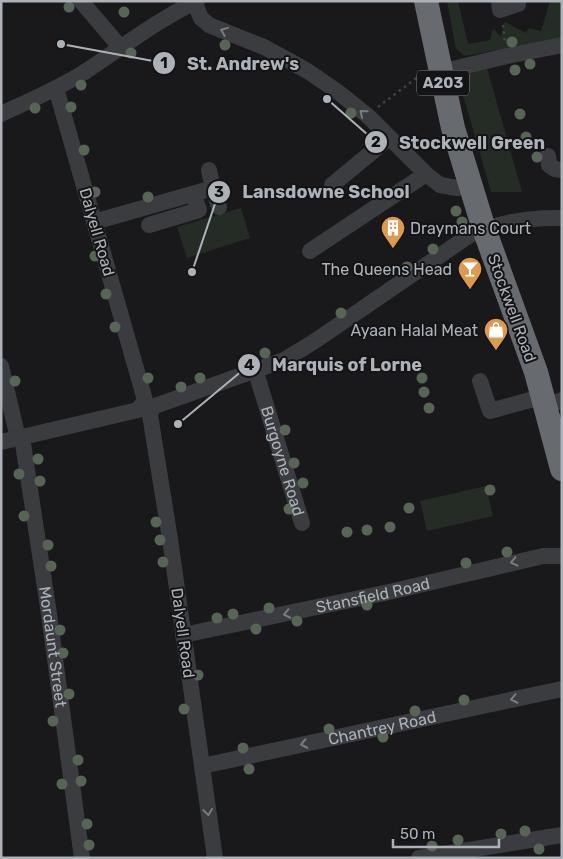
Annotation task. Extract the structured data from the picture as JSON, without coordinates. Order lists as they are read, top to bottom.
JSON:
{
  "streets": {
    "highway": ["A203", "Stockwell Road"],
    "street": [
      "Dalyell Road",
      "Burgoyne Road",
      "Stansfield Road",
      "Mordaunt Street",
      "Chantrey Road"
    ]
  },
  "crossings": [
    ["Dalyell Road", "Stansfield Road"],
    ["Dalyell Road", "Chantrey Road"]
  ],
  "one_way": ["Stansfield Road"],
  "places": {
    "other": [
      "St. Andrew's",
      "Stockwell Green",
      "Lansdowne School",
      "Marquis of Lorne"
    ],
    "building": ["Draymans Court"],
    "bar": ["The Queens Head"],
    "shop": ["Ayaan Halal Meat"]
  },
  "scale_bar": "50 m"
}
